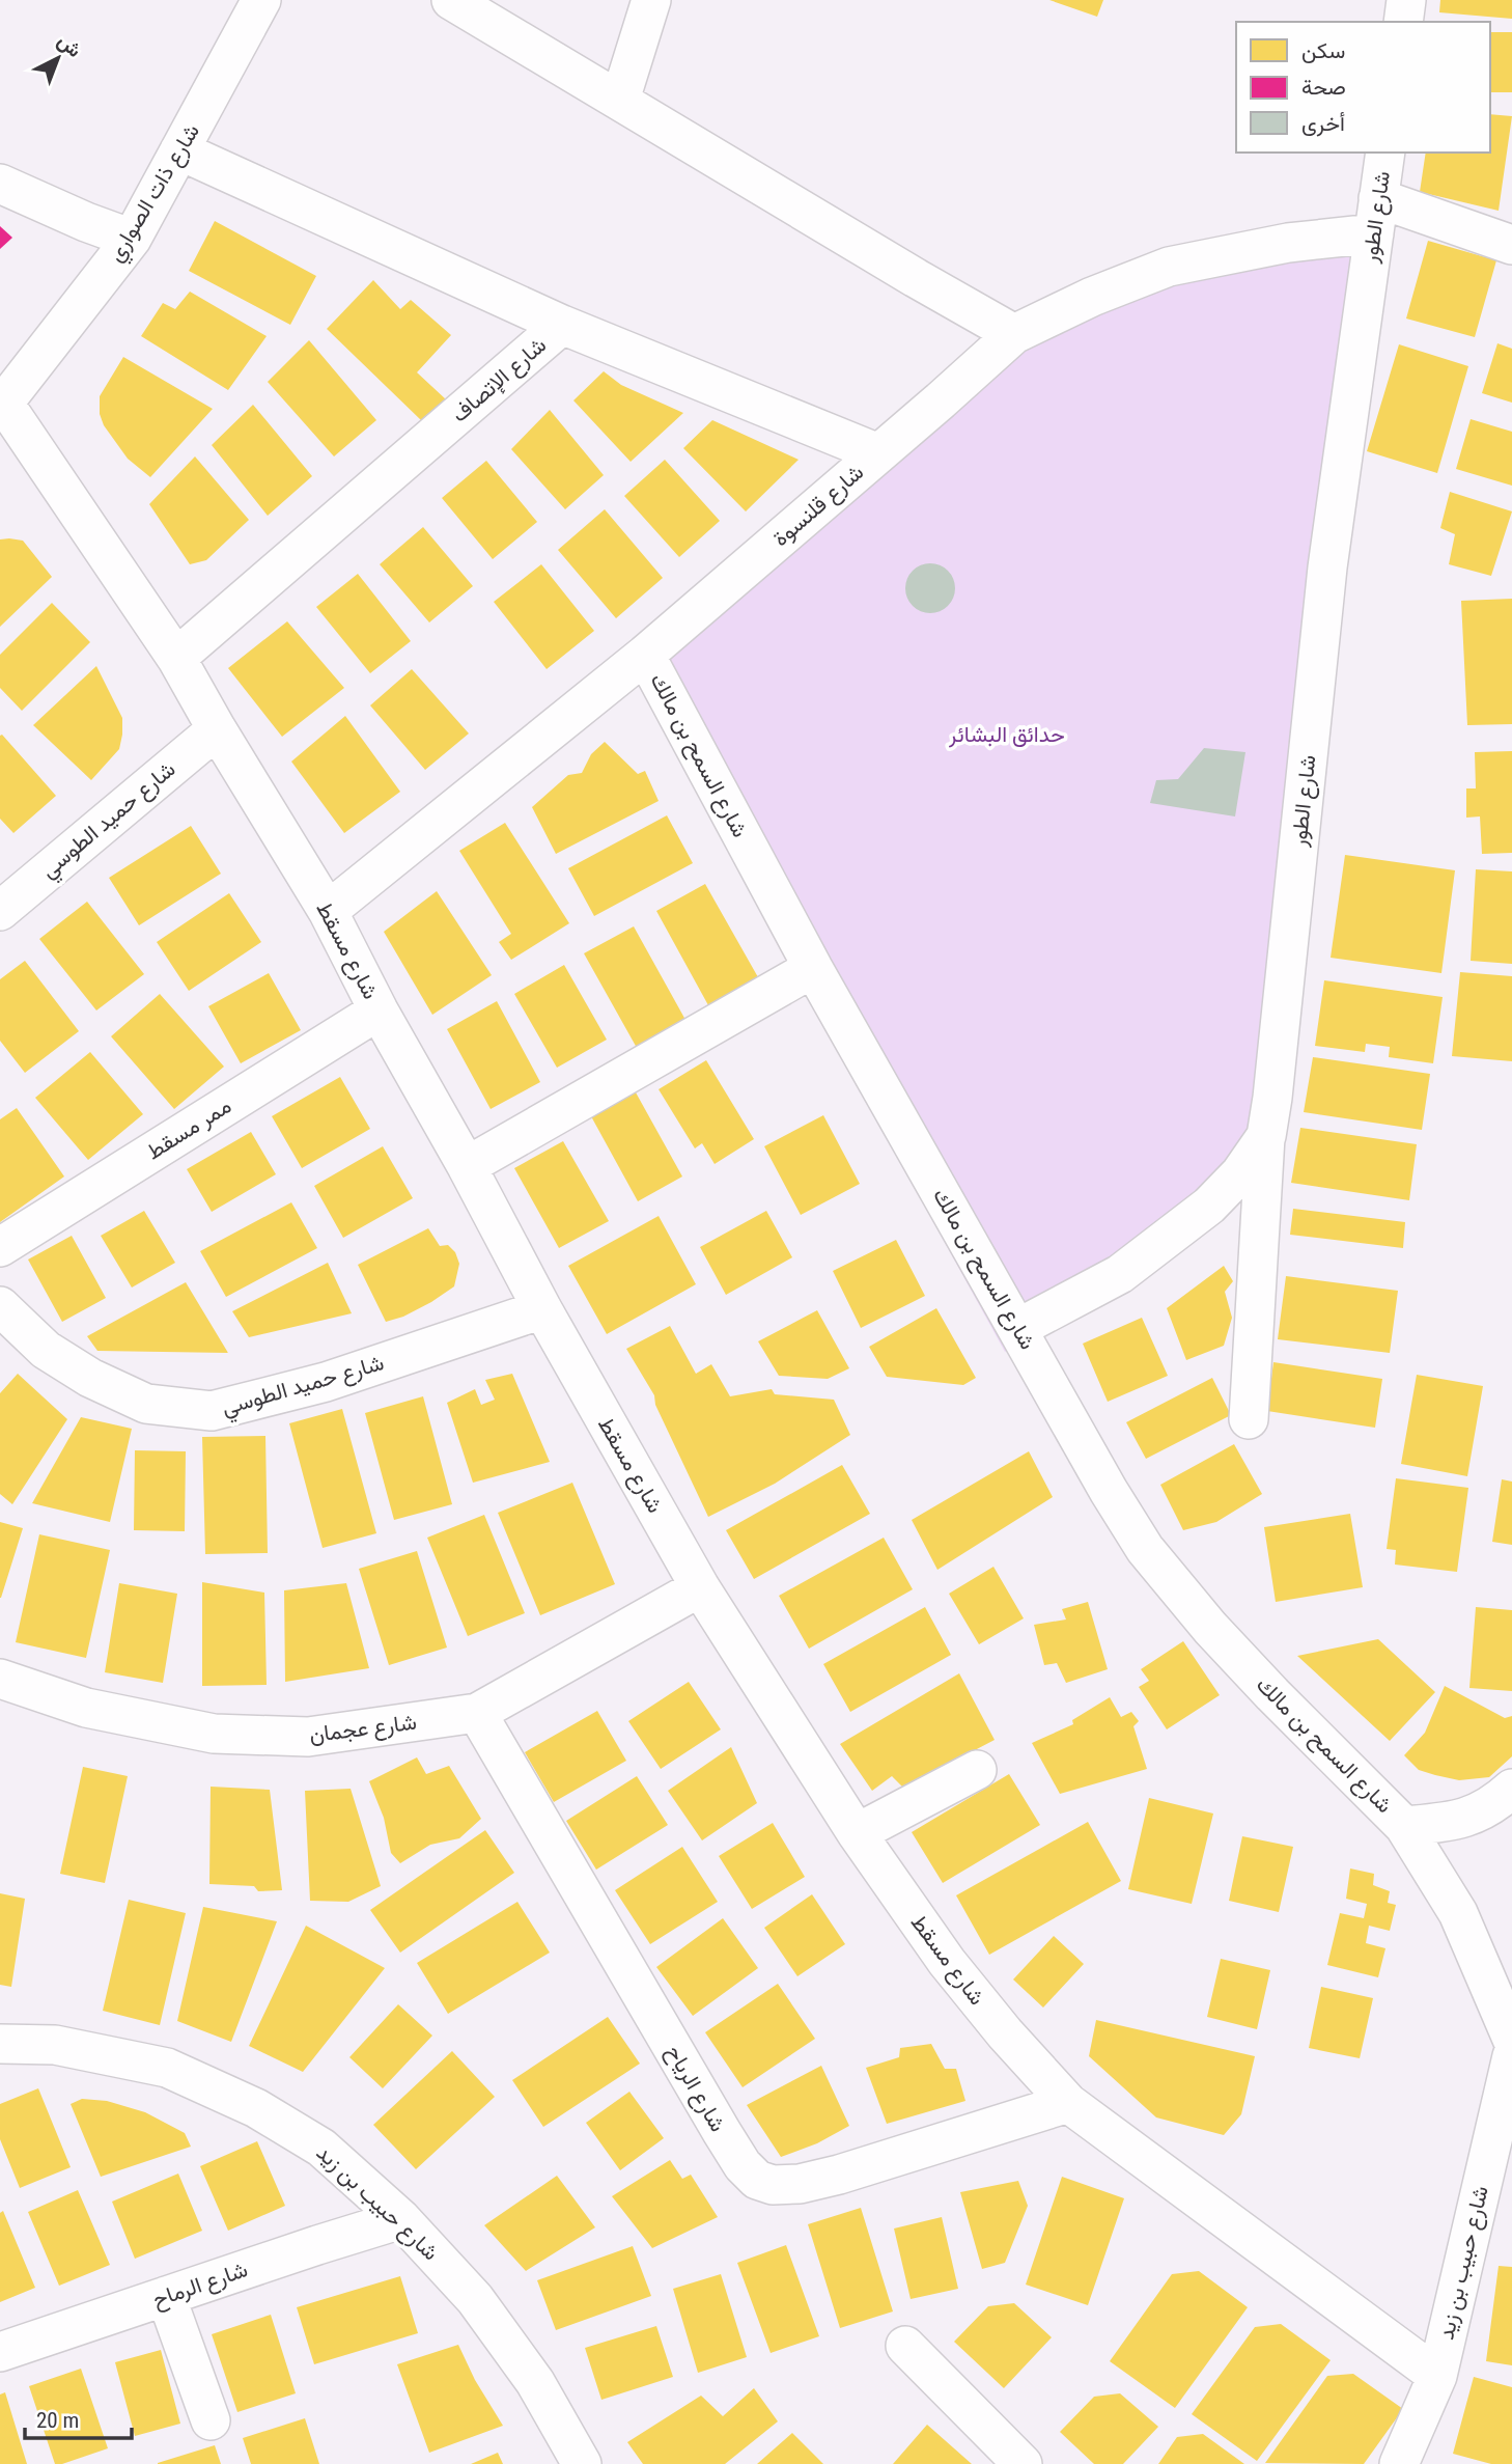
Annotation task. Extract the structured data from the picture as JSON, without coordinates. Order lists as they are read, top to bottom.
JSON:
{
  "streets": {
    "street": [
      "شارع ذات الصواري",
      "شارع الطور",
      "شارع الإتصاف",
      "شارع قلنسوة",
      "شارع السمح بن مالك",
      "شارع حميد الطوسي",
      "شارع مسقط",
      "ممر مسقط",
      "شارع عجمان",
      "شارع الرياح",
      "شارع حبيب بن زيد",
      "شارع الرماح"
    ]
  },
  "crossings": [
    ["شارع ذات الصواري", "شارع مسقط"],
    ["شارع الطور", "شارع قلنسوة"],
    ["شارع الطور", "شارع السمح بن مالك"],
    ["شارع الإتصاف", "شارع قلنسوة"],
    ["شارع الإتصاف", "شارع مسقط"],
    ["شارع قلنسوة", "شارع السمح بن مالك"],
    ["شارع قلنسوة", "شارع مسقط"],
    ["شارع حميد الطوسي", "شارع مسقط"],
    ["شارع مسقط", "ممر مسقط"],
    ["شارع مسقط", "شارع عجمان"],
    ["شارع مسقط", "شارع الرياح"],
    ["شارع مسقط", "شارع حبيب بن زيد"],
    ["شارع عجمان", "شارع الرياح"],
    ["شارع حبيب بن زيد", "شارع الرماح"]
  ],
  "parks": ["حدائق البشائر"],
  "legend": ["سكن", "صحة", "أخرى"],
  "scale_bar": "20 m",
  "north": "top right"
}
